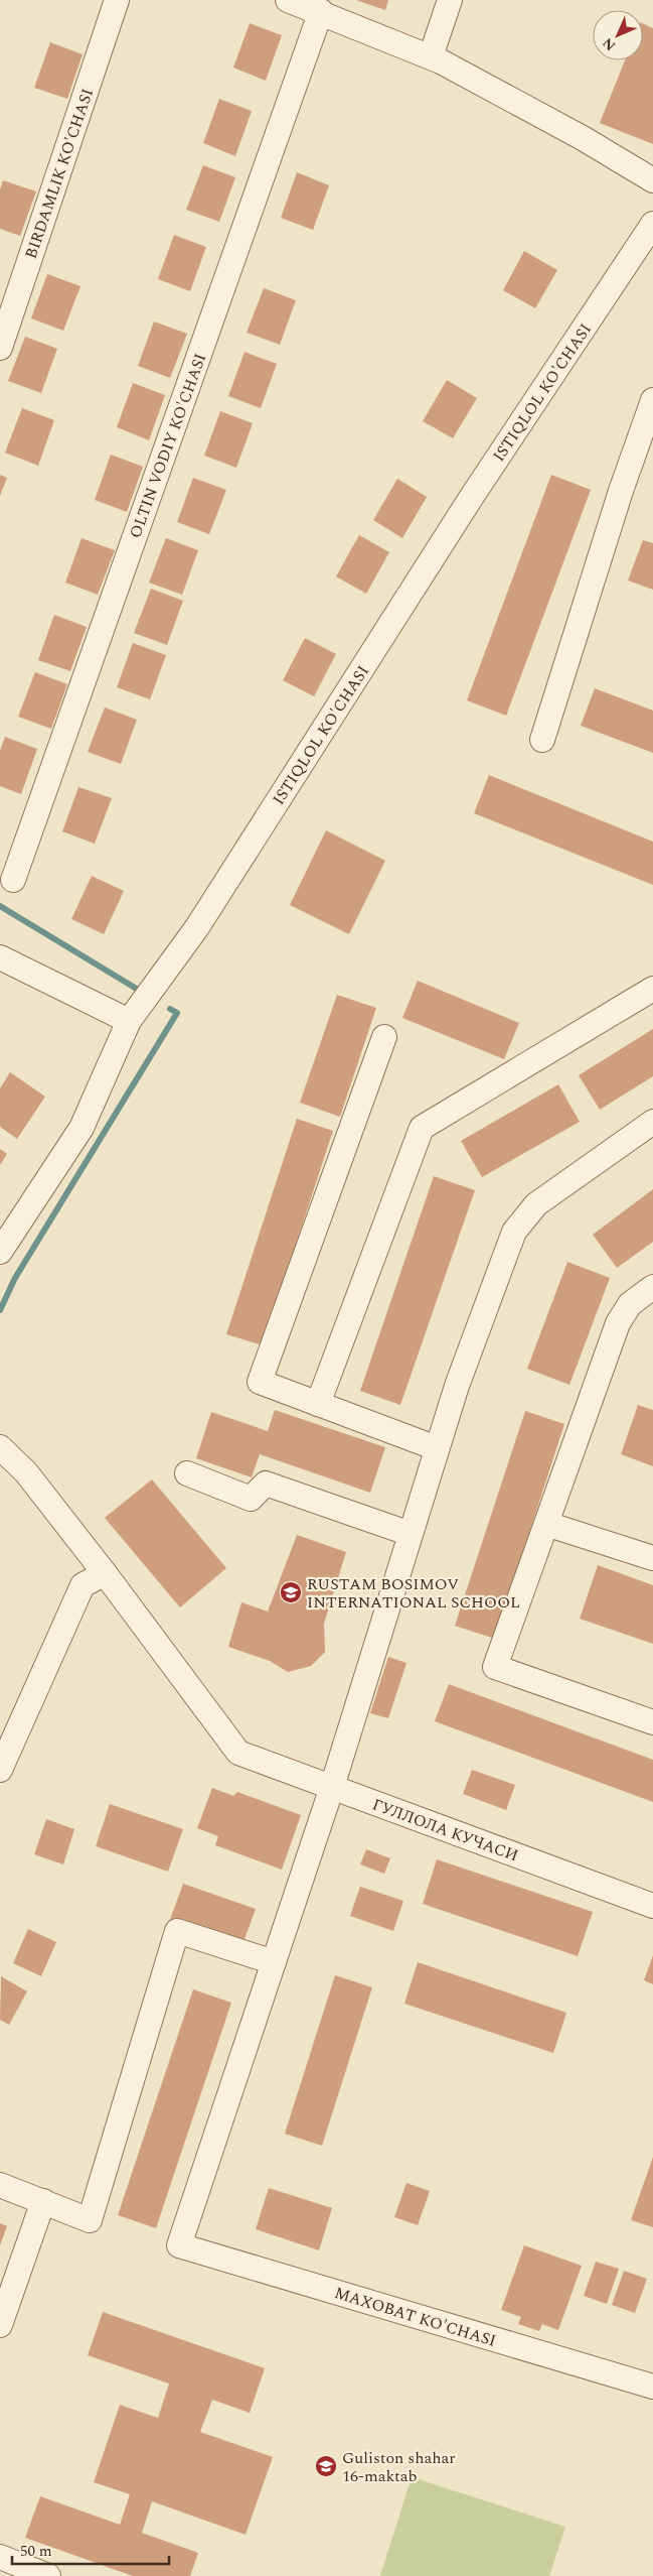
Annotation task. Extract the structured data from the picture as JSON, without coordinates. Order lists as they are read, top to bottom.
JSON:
{
  "streets": {
    "street": [
      "BIRDAMLIK KO'CHASI",
      "ISTIQLOL KO'CHASI",
      "OLTIN VODIY KO'CHASI",
      "ГУЛЛОЛА КУЧАСИ",
      "MAXOBAT KO'CHASI"
    ]
  },
  "places": {
    "school or university": ["RUSTAM BOSIMOV INTERNATIONAL SCHOOL", "Guliston shahar 16-maktab"]
  },
  "scale_bar": "50 m",
  "north": "bottom left"
}
